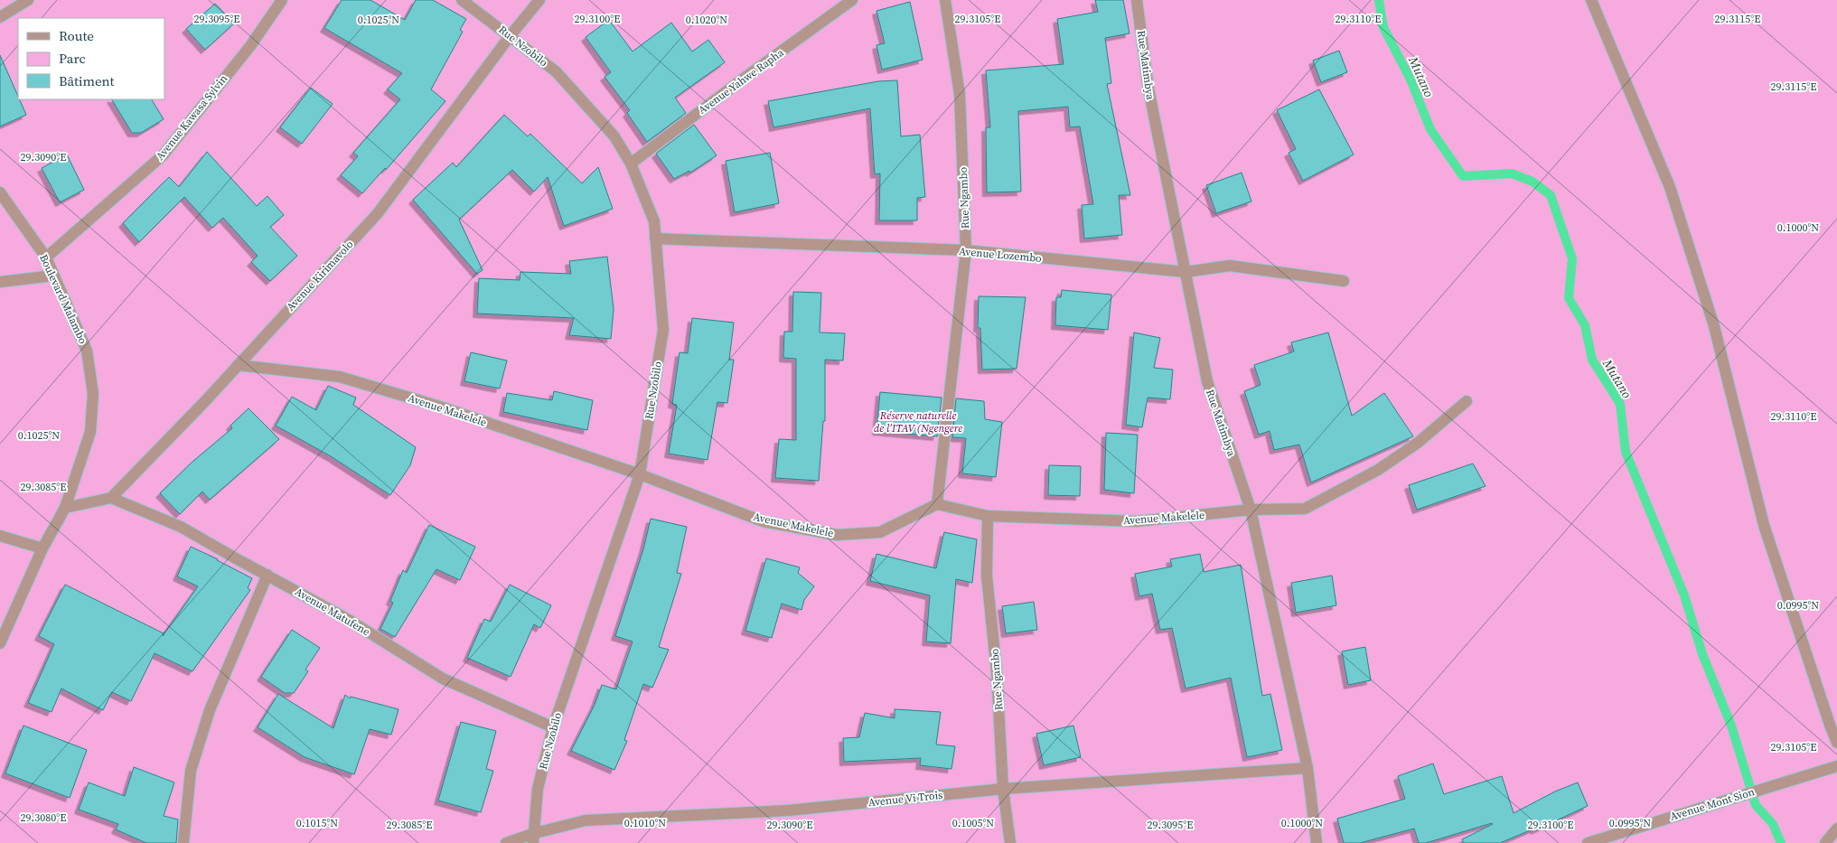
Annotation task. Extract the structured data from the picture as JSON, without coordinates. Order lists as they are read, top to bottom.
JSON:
{
  "streets": {
    "street": [
      "Rue Nzobilo",
      "Rue Matimbya",
      "Avenue Yahwe Rapha",
      "Avenue Kawasa Sylvin",
      "Rue Ngambo",
      "Avenue Lozembo",
      "Avenue Kirimavolo",
      "Boulevard Malambo",
      "Avenue Makelele",
      "Avenue Matufene",
      "Avenue Vi Trois",
      "Avenue Mont Sion"
    ]
  },
  "crossings": [
    ["Rue Nzobilo", "Avenue Yahwe Rapha"],
    ["Rue Nzobilo", "Avenue Lozembo"],
    ["Rue Nzobilo", "Avenue Kirimavolo"],
    ["Rue Nzobilo", "Avenue Makelele"],
    ["Rue Nzobilo", "Avenue Matufene"],
    ["Rue Nzobilo", "Avenue Vi Trois"],
    ["Rue Matimbya", "Avenue Lozembo"],
    ["Rue Matimbya", "Avenue Makelele"],
    ["Rue Matimbya", "Avenue Vi Trois"],
    ["Avenue Kawasa Sylvin", "Boulevard Malambo"],
    ["Rue Ngambo", "Avenue Lozembo"],
    ["Rue Ngambo", "Avenue Makelele"],
    ["Rue Ngambo", "Avenue Vi Trois"],
    ["Avenue Kirimavolo", "Avenue Makelele"],
    ["Avenue Kirimavolo", "Avenue Matufene"]
  ],
  "water": ["Mutano"],
  "parks": ["Réserve naturelle de l'ITAV (Ngengere"],
  "legend": ["Route", "Parc", "Bâtiment"],
  "coordinates": [
    "29.3115°E",
    "29.3110°E",
    "29.3095°E",
    "29.3100°E",
    "29.3105°E",
    "0.1025°N",
    "0.1020°N",
    "29.3090°E",
    "0.1000°N",
    "29.3085°E",
    "0.0995°N",
    "29.3080°E",
    "0.1015°N",
    "0.1010°N",
    "0.1005°N"
  ]
}
